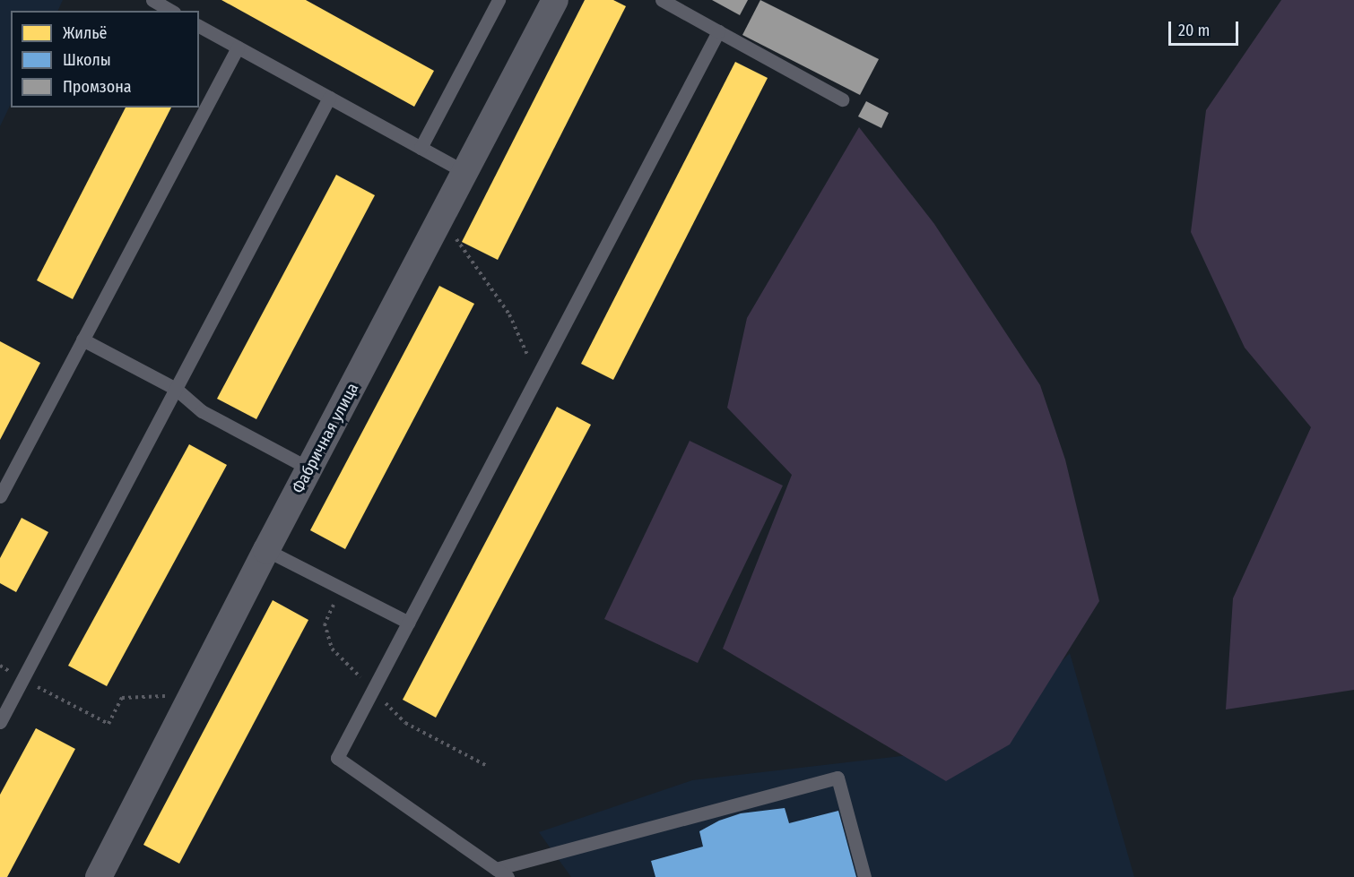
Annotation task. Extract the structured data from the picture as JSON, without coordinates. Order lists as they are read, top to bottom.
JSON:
{
  "streets": {
    "street": ["Фабричная улица"]
  },
  "legend": ["Жильё", "Школы", "Промзона"],
  "scale_bar": "20 m"
}
